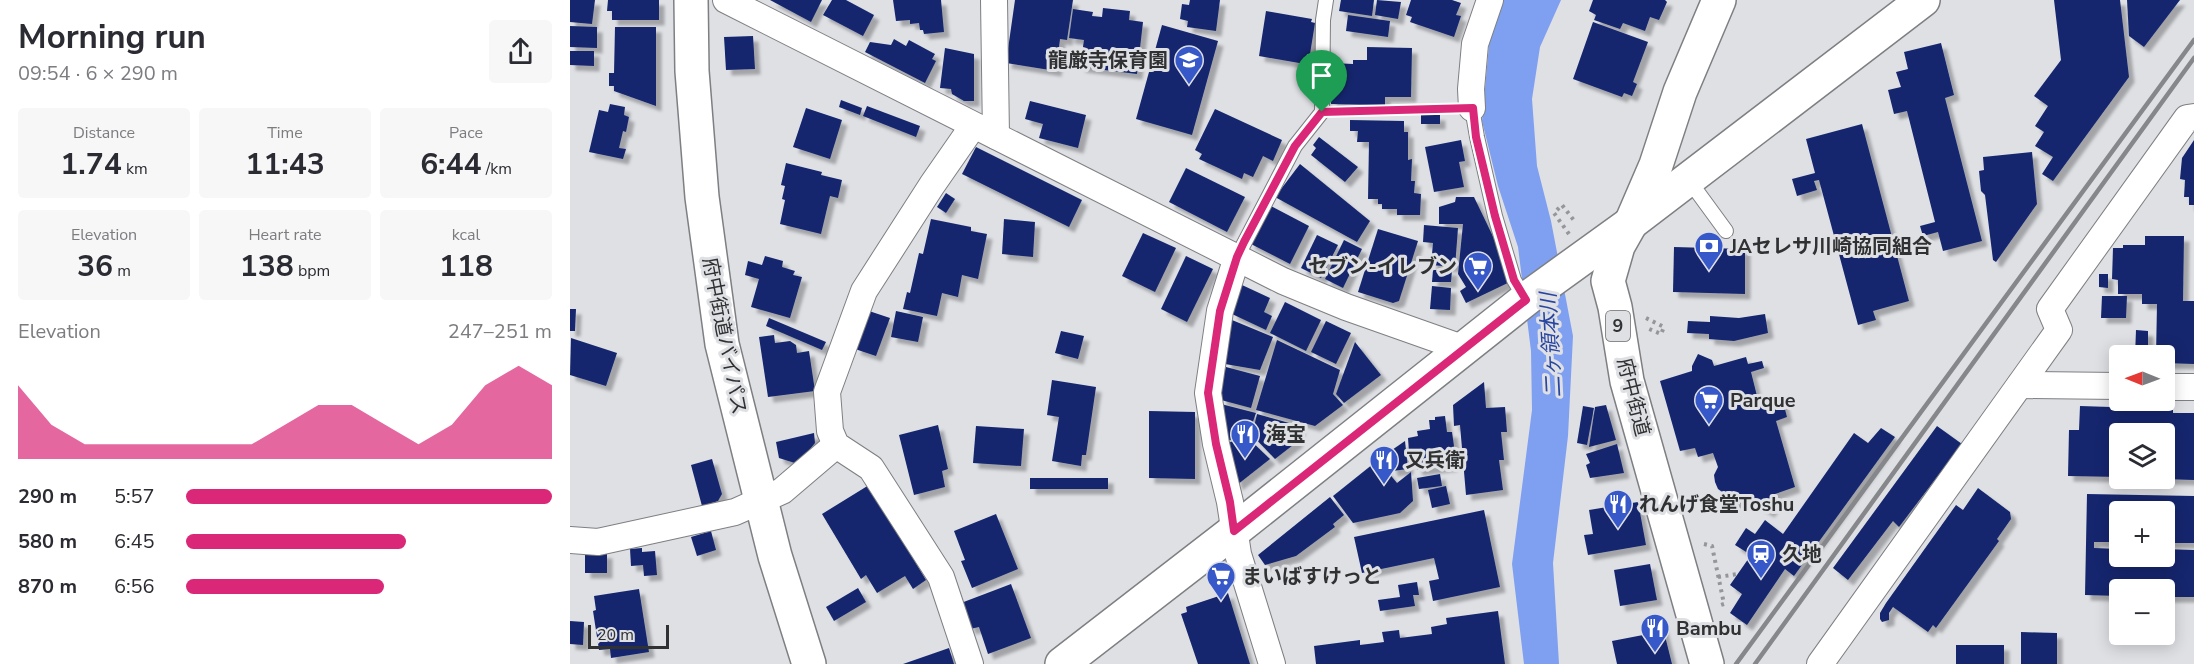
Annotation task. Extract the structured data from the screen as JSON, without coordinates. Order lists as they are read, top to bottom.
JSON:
{
  "streets": {
    "street": ["9", "府中街道バイパス", "府中街道"]
  },
  "water": ["二ヶ領本川"],
  "places": {
    "school or university": ["龍厳寺保育園"],
    "bank": ["JAセレサ川崎協同組合"],
    "supermarket": ["セブン-イレブン", "Parque", "まいばすけっと"],
    "restaurant": [
      "海宝",
      "又兵衛",
      "れんげ食堂Toshu",
      "Bambu"
    ],
    "station": ["久地"]
  },
  "scale_bar": "20 m",
  "north": "left",
  "page": {
    "heading": ["Morning run", "09:54 · 6 × 290 m"],
    "stats": [
      ["Distance", "1.74 km"],
      ["Time", "11:43"],
      ["Pace", "6:44 /km"],
      ["Elevation", "36 m"],
      ["Heart rate", "138 bpm"],
      ["kcal", "118"]
    ],
    "chart": ["Elevation", "247–251 m"],
    "map_buttons": ["+", "−"],
    "list": [
      {
        "name": "290 m",
        "note": "5:57"
      },
      {
        "name": "580 m",
        "note": "6:45"
      },
      {
        "name": "870 m",
        "note": "6:56"
      }
    ],
    "scale": "20 m"
  }
}
